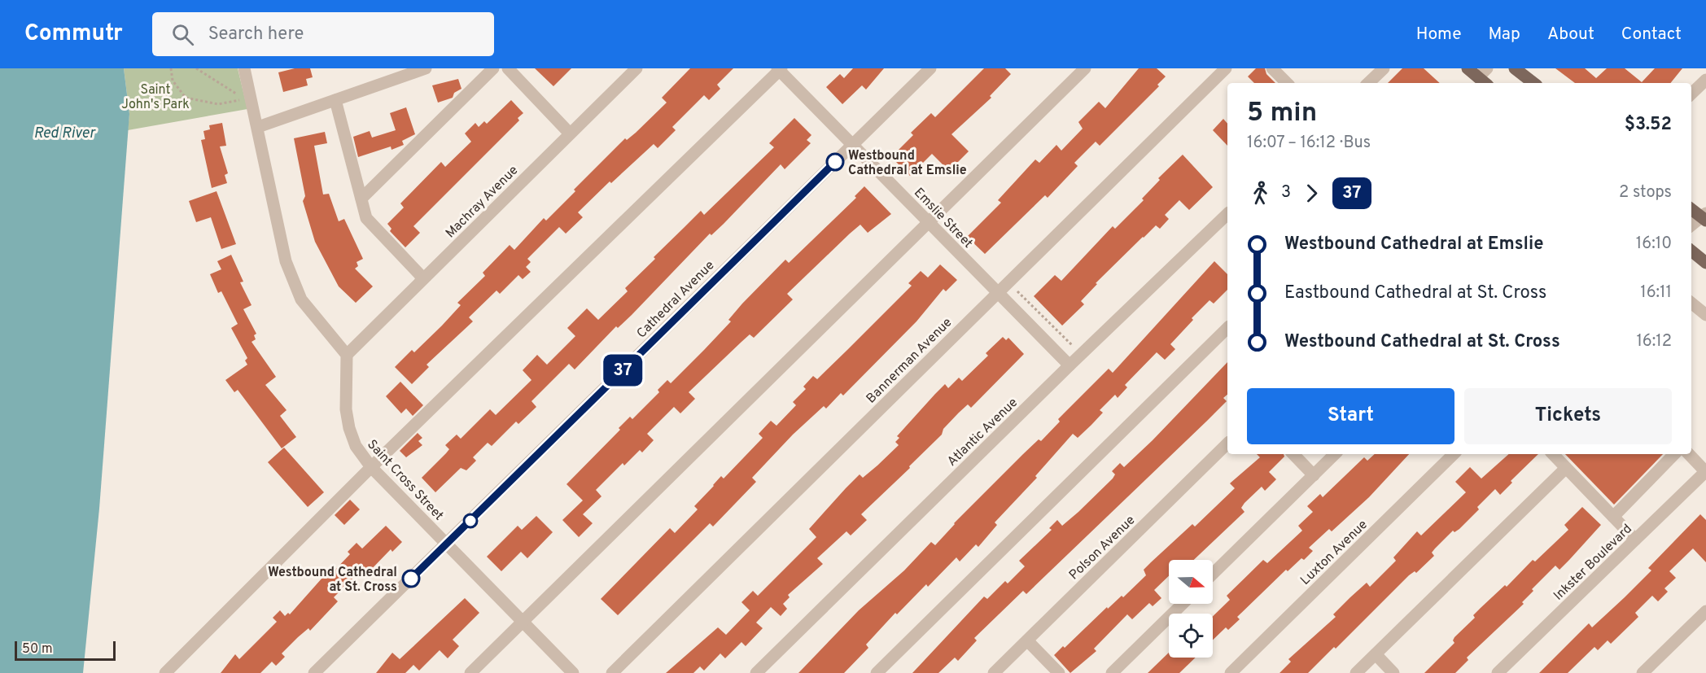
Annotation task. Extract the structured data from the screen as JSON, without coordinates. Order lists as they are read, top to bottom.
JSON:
{
  "streets": {
    "street": [
      "Machray Avenue",
      "Emslie Street",
      "Cathedral Avenue",
      "Bannerman Avenue",
      "Atlantic Avenue",
      "Saint Cross Street",
      "Polson Avenue",
      "Luxton Avenue",
      "Inkster Boulevard"
    ]
  },
  "crossings": [
    ["Machray Avenue", "Saint Cross Street"],
    ["Emslie Street", "Cathedral Avenue"],
    ["Emslie Street", "Bannerman Avenue"],
    ["Emslie Street", "Atlantic Avenue"],
    ["Cathedral Avenue", "Saint Cross Street"]
  ],
  "water": ["Red River"],
  "parks": ["Saint John's Park"],
  "places": ["Westbound Cathedral at Emslie", "Westbound Cathedral at St. Cross"],
  "lines": ["bus line 37"],
  "scale_bar": "50 m",
  "north": "right",
  "page": {
    "header": "Commutr",
    "search": "Search here",
    "nav": [
      "Home",
      "Map",
      "About",
      "Contact"
    ],
    "on_map": "37",
    "heading": ["5 min", "16:07 – 16:12 · Bus", "$3.52"],
    "legs": ["3", "37", "2 stops"],
    "list": [
      {
        "name": "Westbound Cathedral at Emslie",
        "value": "16:10"
      },
      {
        "name": "Eastbound Cathedral at St. Cross",
        "value": "16:11"
      },
      {
        "name": "Westbound Cathedral at St. Cross",
        "value": "16:12"
      }
    ],
    "buttons": ["Start", "Tickets"],
    "scale": "50 m"
  }
}
